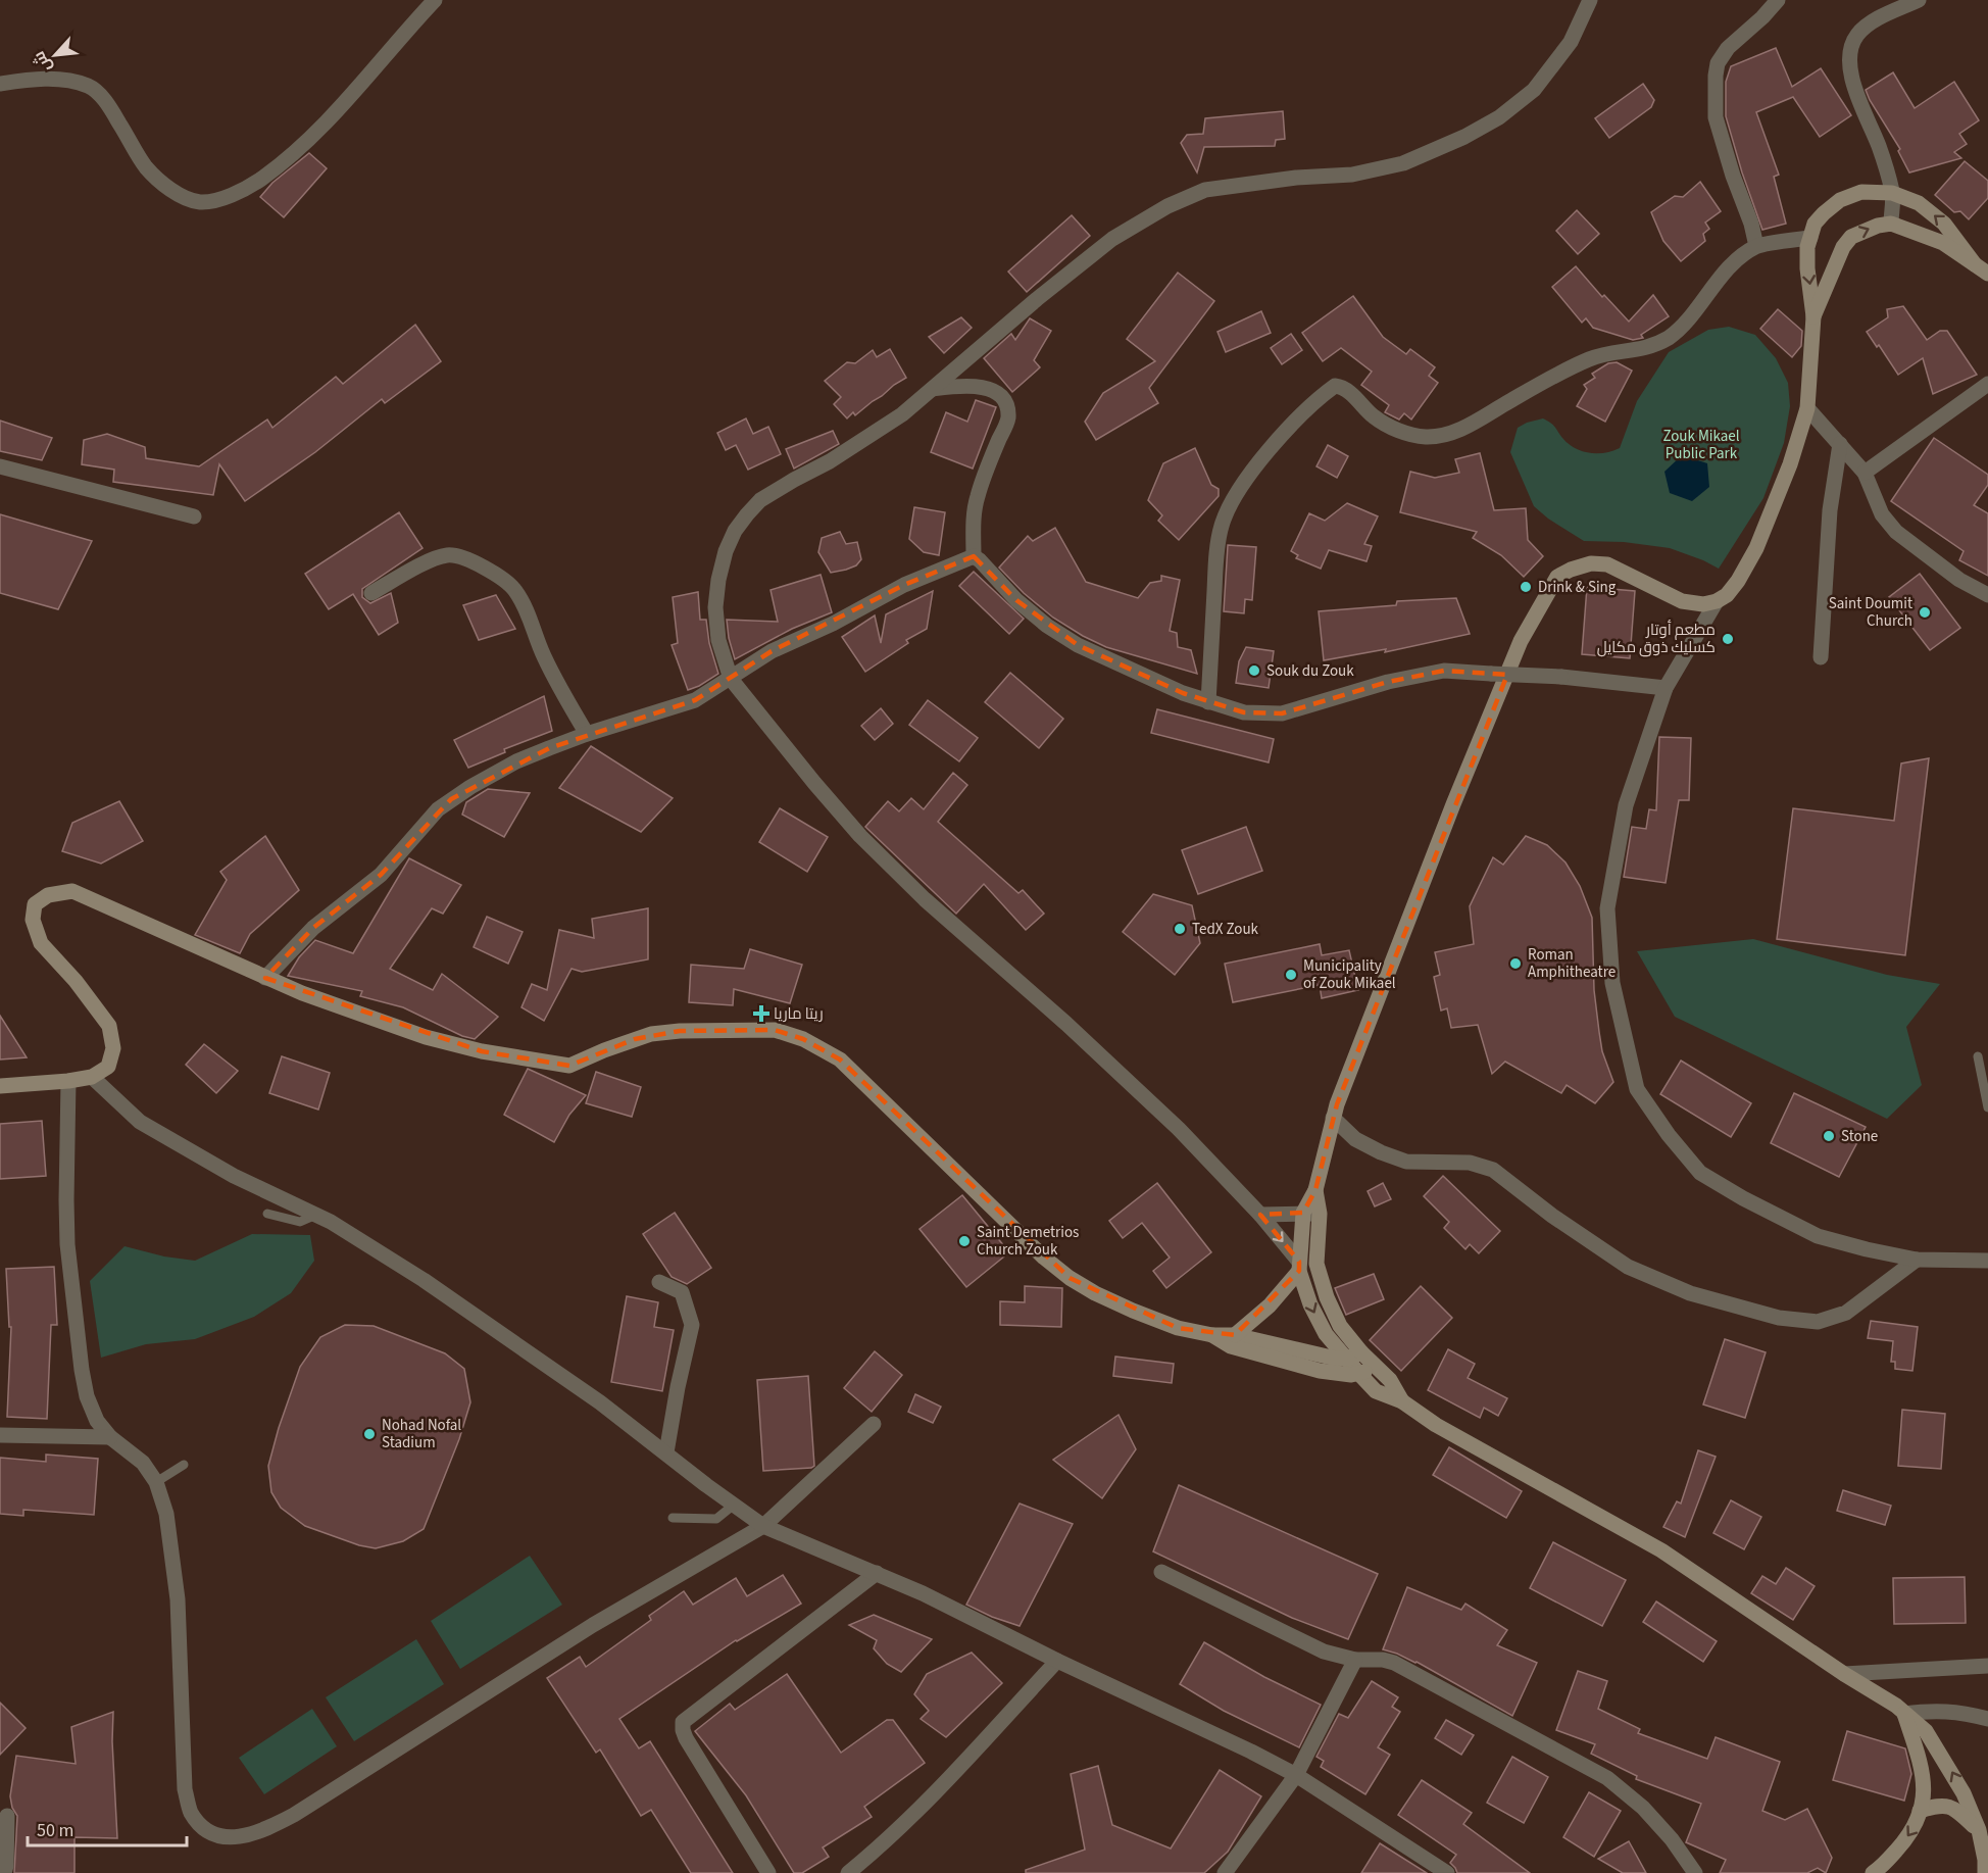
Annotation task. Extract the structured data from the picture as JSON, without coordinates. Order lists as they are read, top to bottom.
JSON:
{
  "parks": ["Zouk Mikael Public Park"],
  "places": {
    "other": [
      "Drink & Sing",
      "Saint Doumit Church",
      "مطعم أوتار كسليك ذوق مكايل",
      "Souk du Zouk",
      "TedX Zouk",
      "Roman Amphitheatre",
      "Municipality of Zouk Mikael",
      "Stone",
      "Saint Demetrios Church Zouk",
      "Nohad Nofal Stadium"
    ],
    "health": ["ريتا ماريا"]
  },
  "scale_bar": "50 m",
  "north": "bottom left"
}
